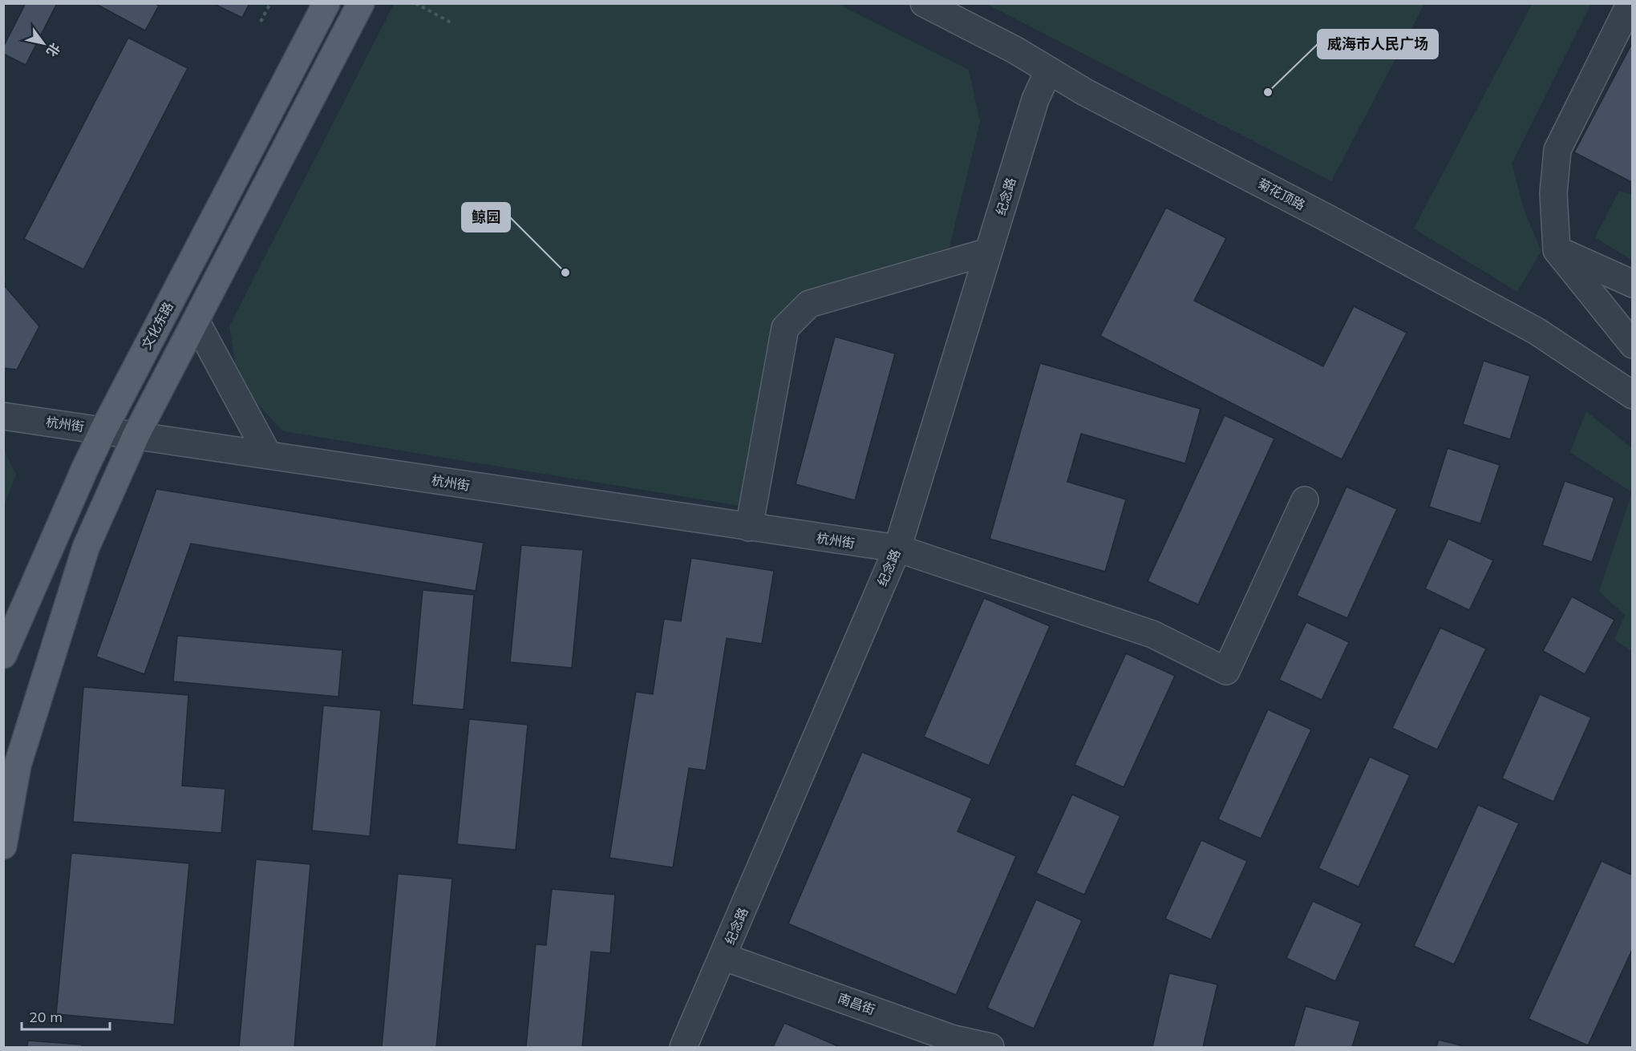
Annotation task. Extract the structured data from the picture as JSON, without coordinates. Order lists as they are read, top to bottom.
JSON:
{
  "streets": {
    "main road": ["文化东路"],
    "street": [
      "菊花顶路",
      "纪念路",
      "杭州街",
      "南昌街"
    ]
  },
  "crossings": [
    ["菊花顶路", "纪念路"],
    ["纪念路", "杭州街"],
    ["纪念路", "南昌街"],
    ["文化东路", "杭州街"]
  ],
  "places": ["威海市人民广场", "鲸园"],
  "scale_bar": "20 m",
  "north": "bottom right"
}
